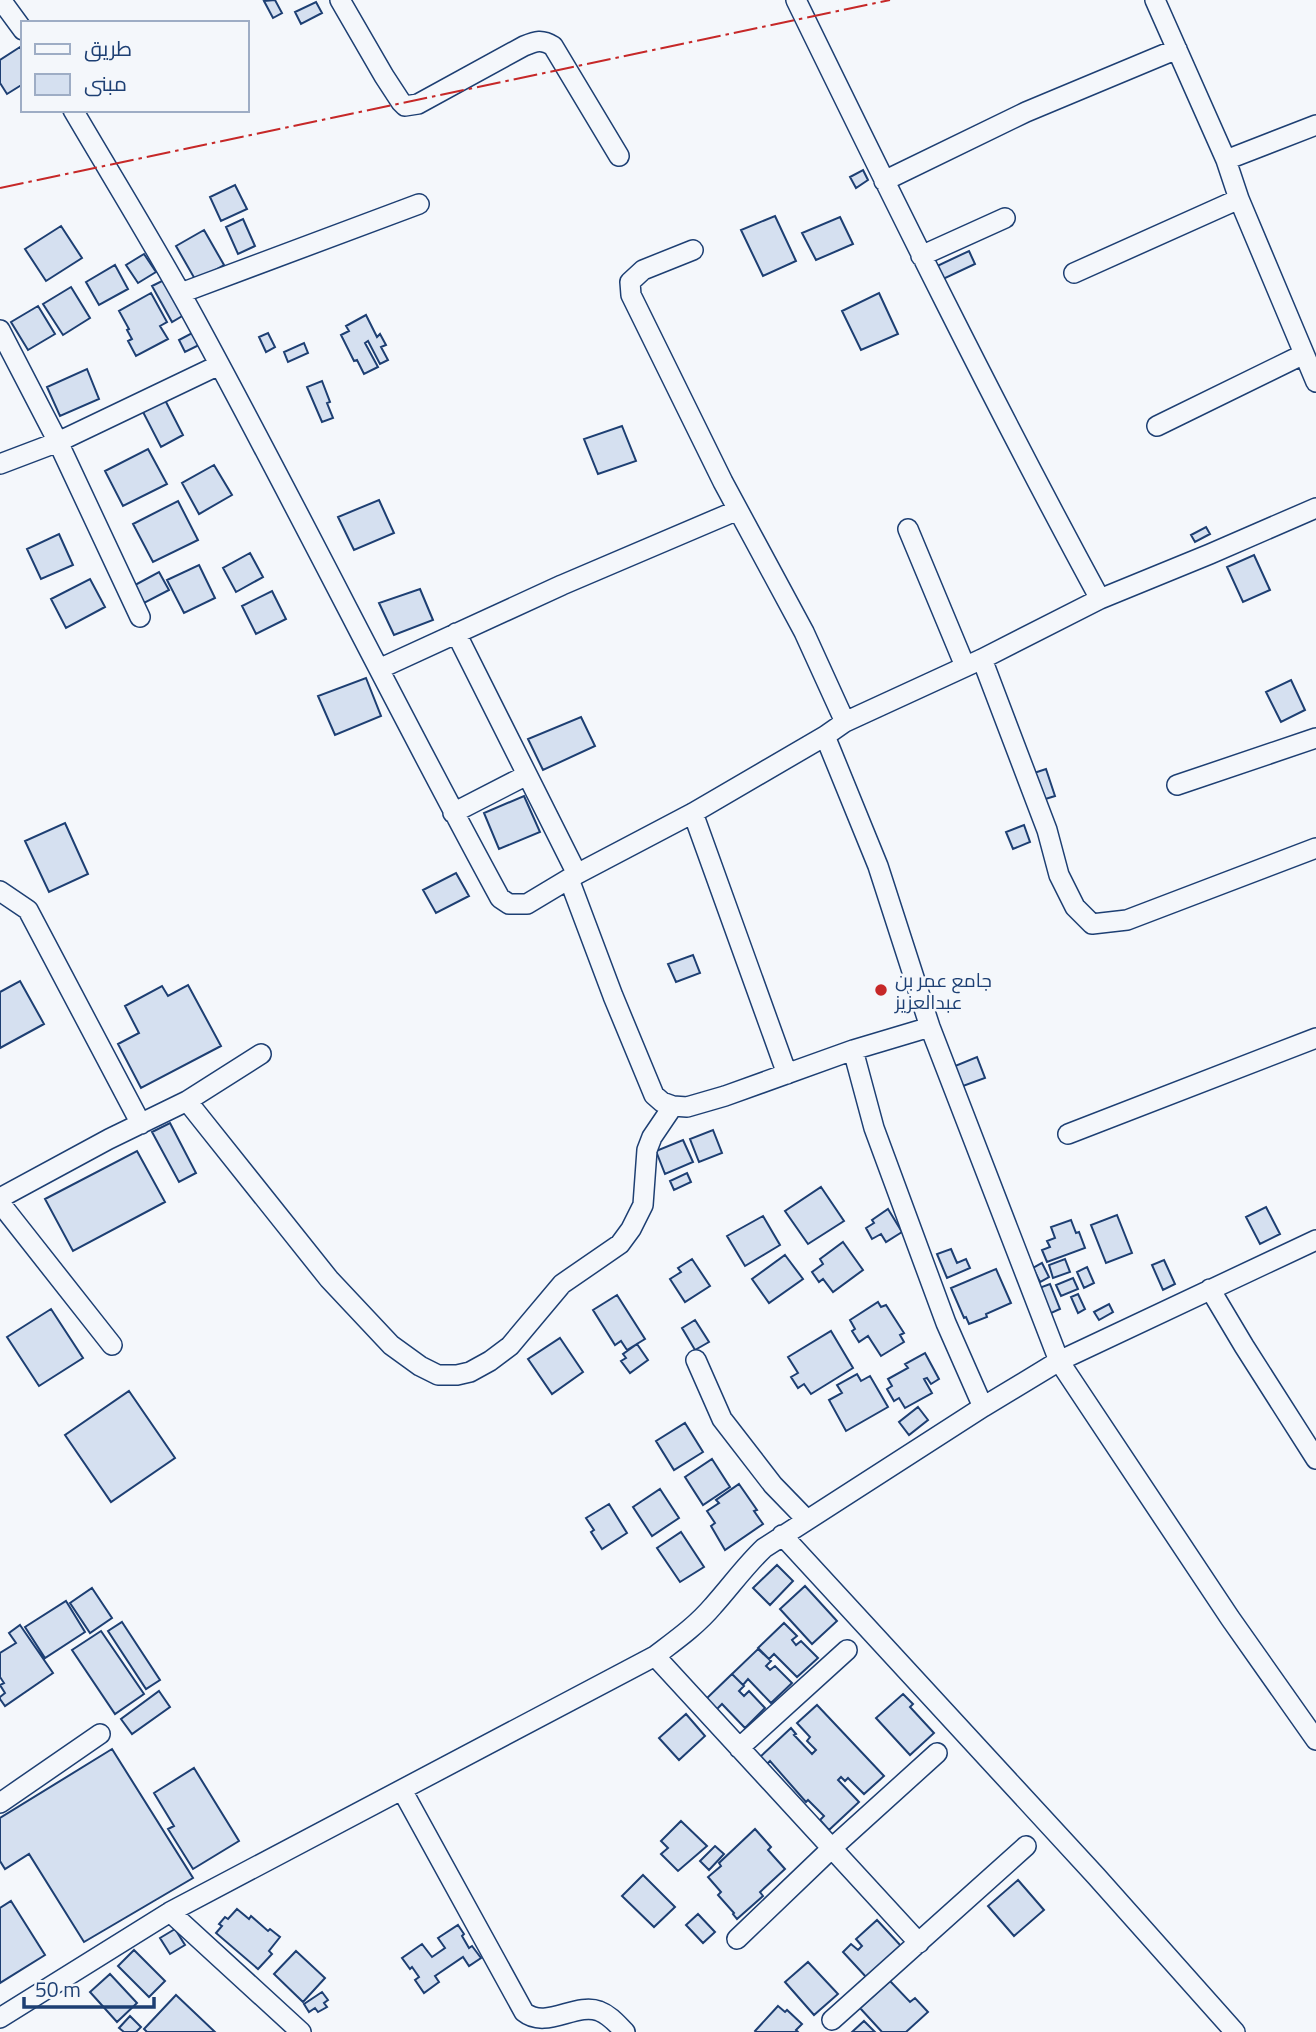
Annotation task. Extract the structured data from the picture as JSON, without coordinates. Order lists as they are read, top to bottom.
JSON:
{
  "places": ["جامع عمر بن عبدالعزيز"],
  "legend": ["طريق", "مبنى"],
  "scale_bar": "50 m"
}
